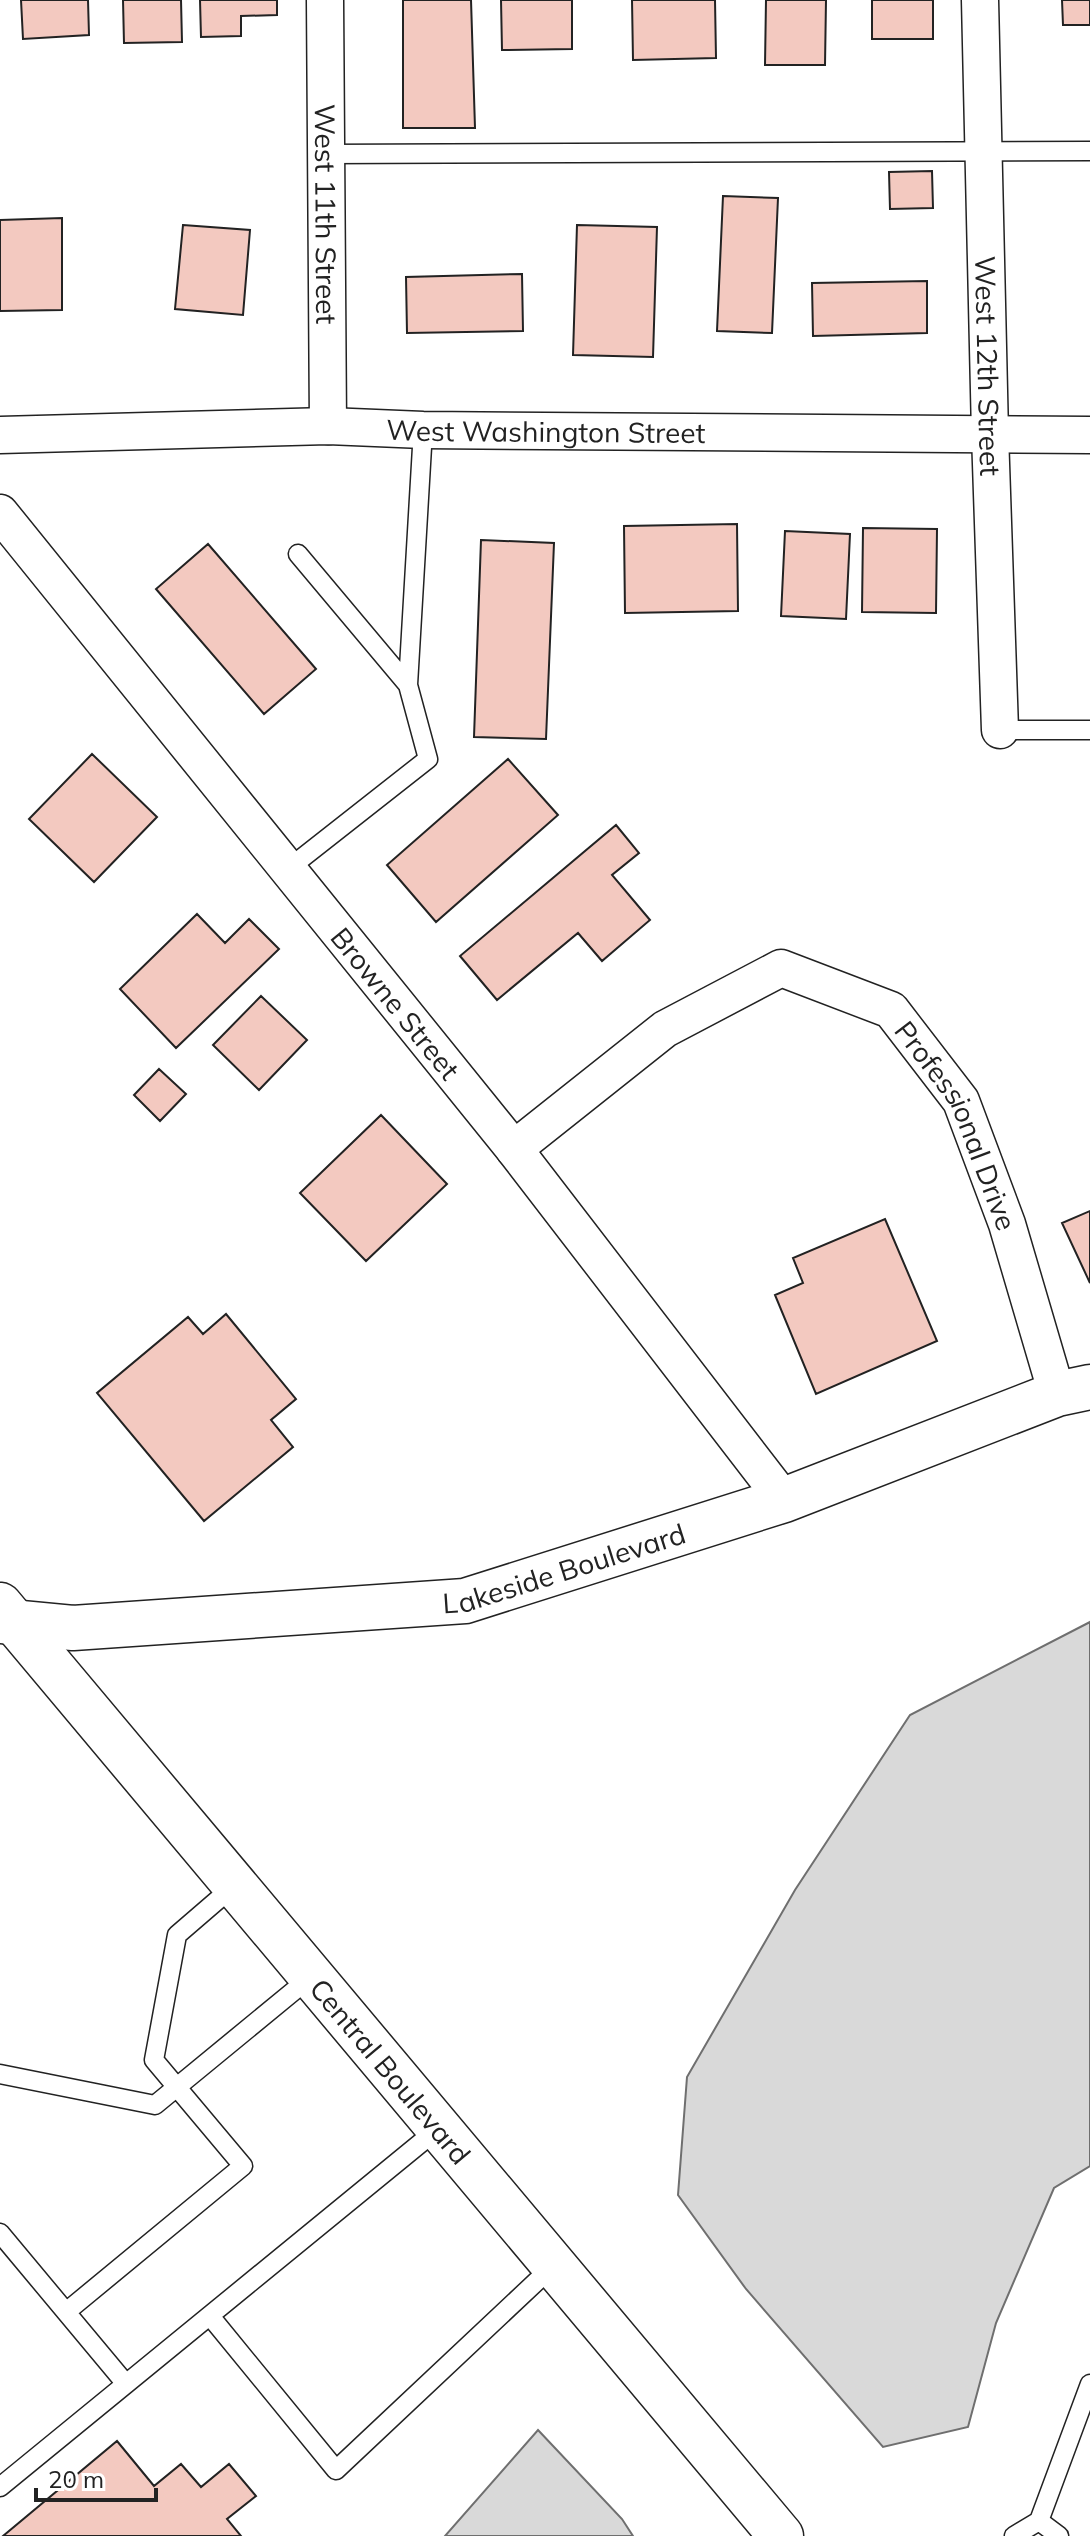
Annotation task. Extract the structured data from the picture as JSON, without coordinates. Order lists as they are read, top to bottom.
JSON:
{
  "streets": {
    "main road": ["Lakeside Boulevard", "Central Boulevard"],
    "street": [
      "West 11th Street",
      "West 12th Street",
      "West Washington Street",
      "Browne Street",
      "Professional Drive"
    ]
  },
  "crossings": [
    ["West 11th Street", "West Washington Street"],
    ["West 12th Street", "West Washington Street"],
    ["Browne Street", "Professional Drive"],
    ["Browne Street", "Lakeside Boulevard"],
    ["Professional Drive", "Lakeside Boulevard"],
    ["Lakeside Boulevard", "Central Boulevard"]
  ],
  "scale_bar": "20 m"
}
